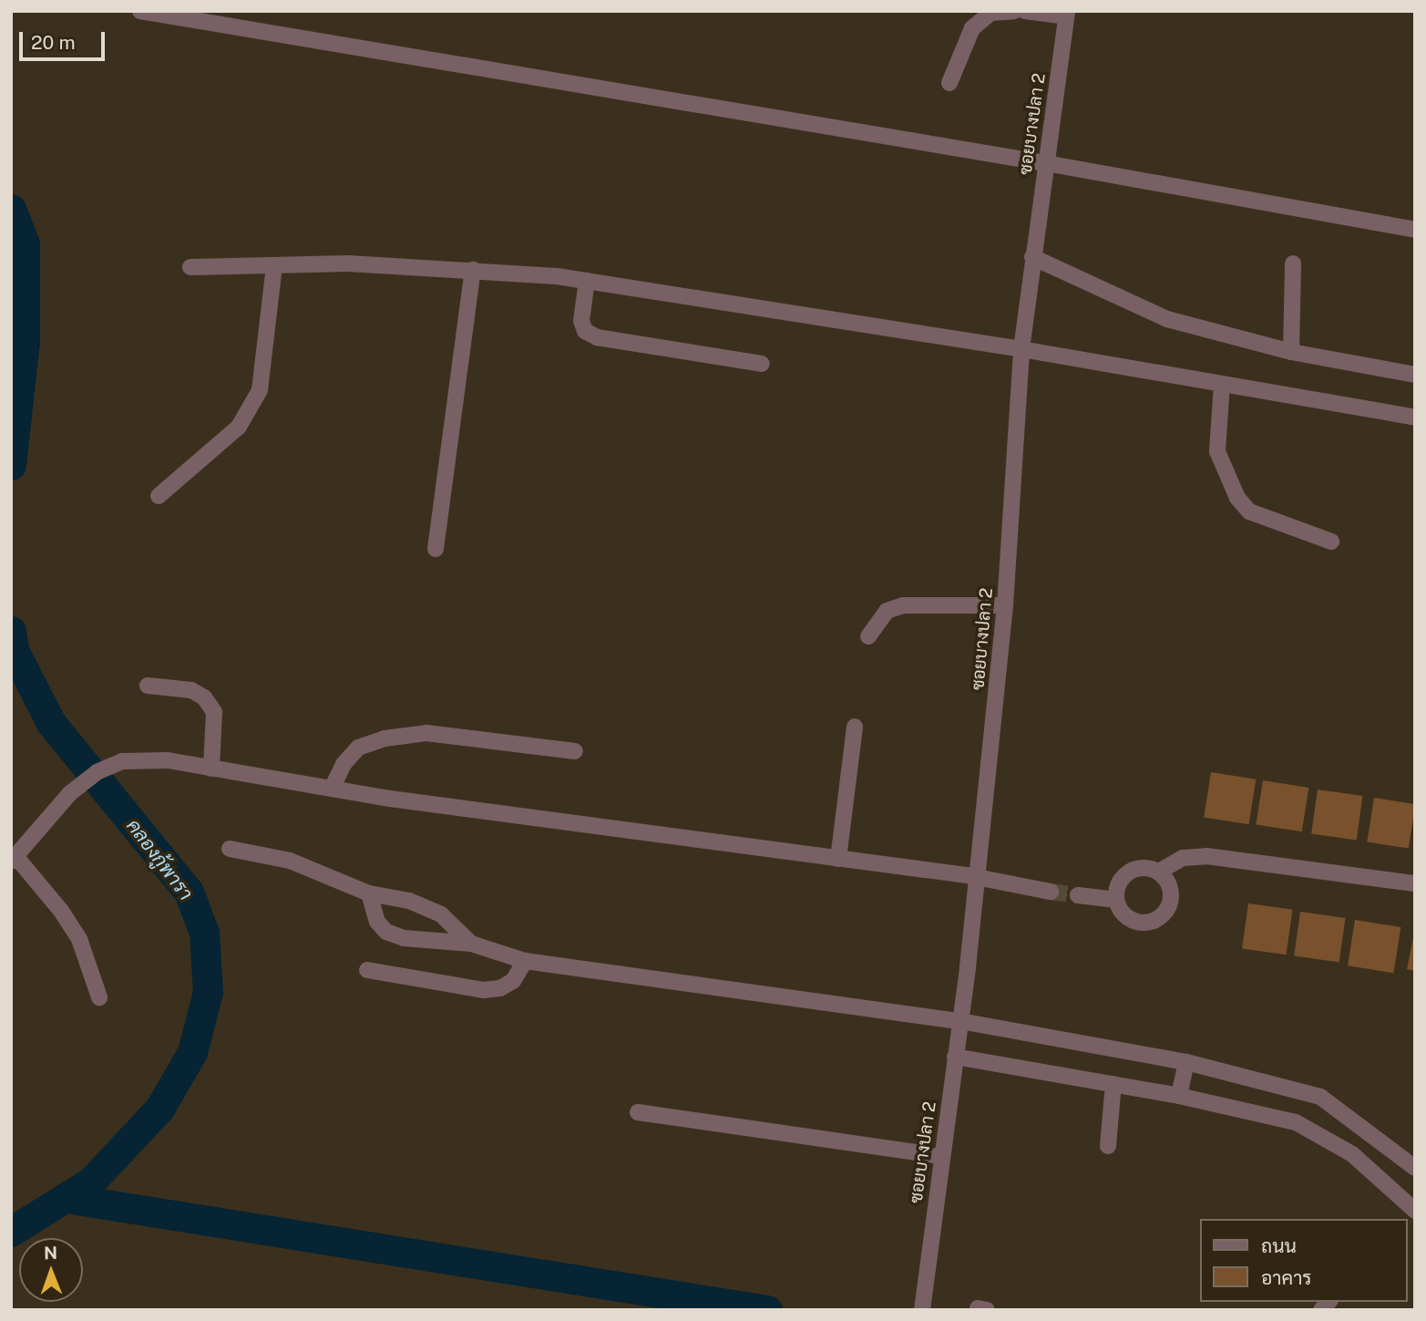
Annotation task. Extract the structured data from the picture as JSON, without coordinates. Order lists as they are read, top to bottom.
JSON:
{
  "streets": {
    "street": ["ซอยบางปลา 2"]
  },
  "water": ["คลองกู้พารา"],
  "legend": ["ถนน", "อาคาร"],
  "scale_bar": "20 m",
  "north": "top"
}
